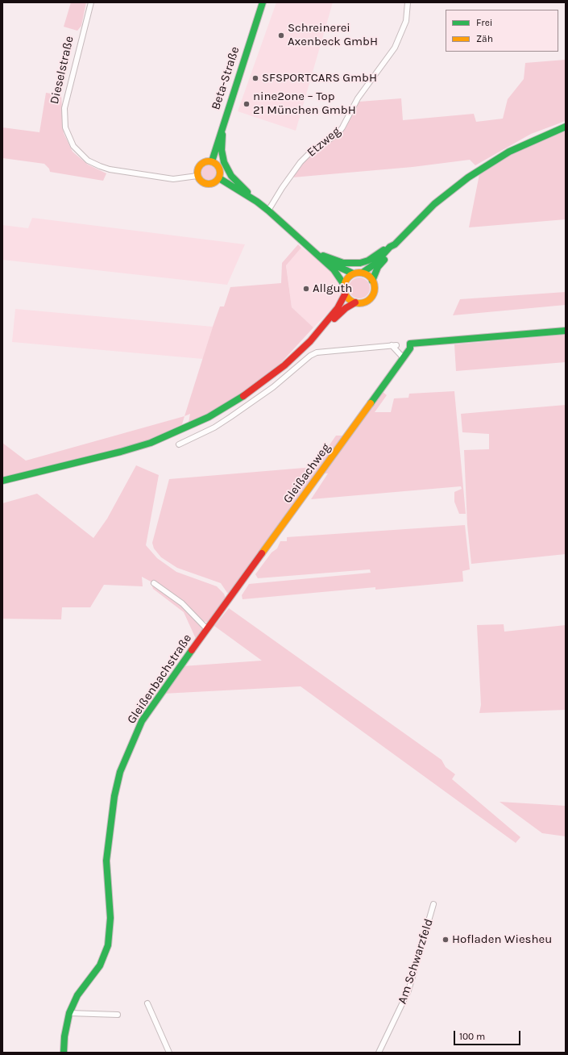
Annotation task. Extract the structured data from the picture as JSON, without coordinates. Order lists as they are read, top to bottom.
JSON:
{
  "streets": {
    "street": [
      "Dieselstraße",
      "Beta-Straße",
      "Etzweg",
      "Gleißachweg",
      "Gleißenbachstraße",
      "Am Schwarzfeld"
    ]
  },
  "crossings": [
    ["Dieselstraße", "Beta-Straße"],
    ["Gleißachweg", "Gleißenbachstraße"]
  ],
  "places": [
    "Schreinerei Axenbeck GmbH",
    "SFSPORTCARS GmbH",
    "nine2one – Top 21 München GmbH",
    "Allguth",
    "Hofladen Wiesheu"
  ],
  "legend": ["Frei", "Zäh"],
  "scale_bar": "100 m"
}
